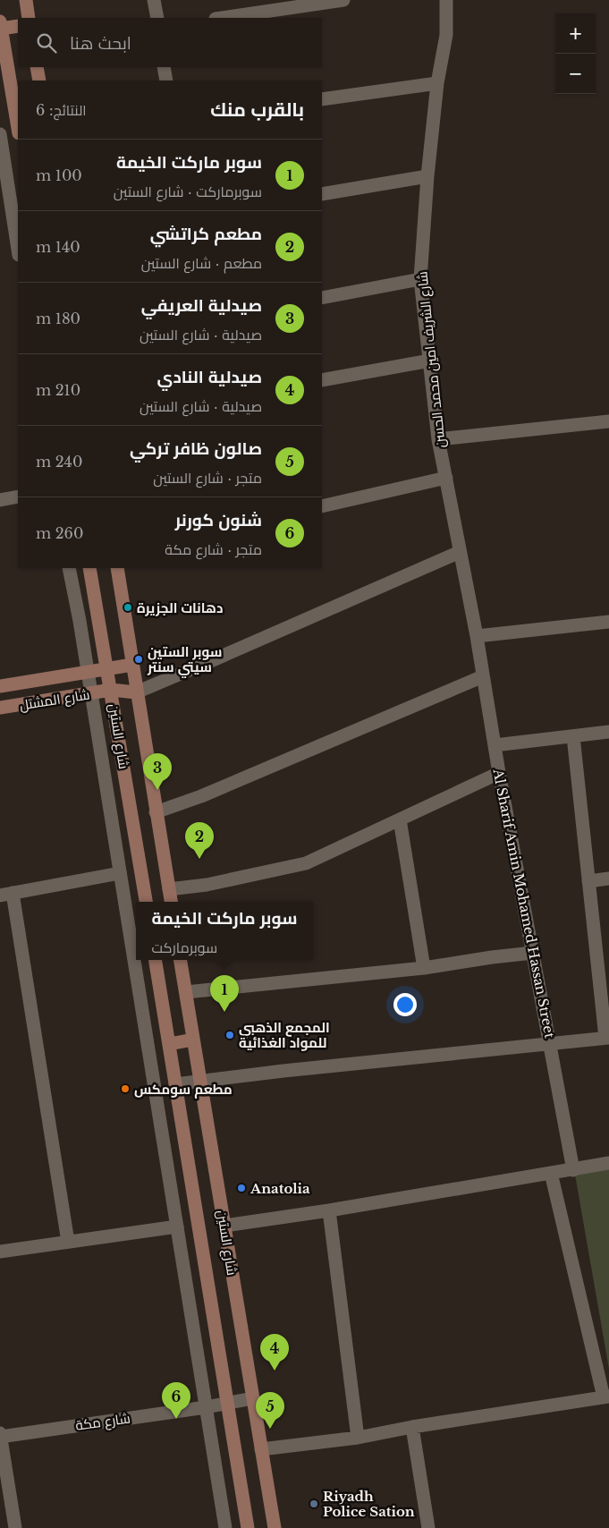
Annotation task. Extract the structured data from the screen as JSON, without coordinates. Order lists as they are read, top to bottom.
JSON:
{
  "streets": {
    "main road": ["شارع المشتل", "شارع الستين"],
    "street": ["شارع الشريف امين محمد الحسن", "Al Sharif Amin Mohamed Hassan Street", "شارع مكة"]
  },
  "crossings": [
    ["شارع الشريف امين محمد الحسن", "Al Sharif Amin Mohamed Hassan Street"],
    ["شارع المشتل", "شارع الستين"],
    ["شارع الستين", "شارع مكة"]
  ],
  "places": [
    "دهانات الجزيرة",
    "سوبر الستين سيتي سنتر",
    "المجمع الذهبي للمواد الغذائية",
    "مطعم سومكس",
    "Anatolia",
    "Riyadh Police Sation"
  ],
  "page": {
    "map_buttons": ["+", "−"],
    "search": "ابحث هنا",
    "heading": ["بالقرب منك", "النتائج: 6"],
    "list": [
      {
        "mark": "1",
        "name": "سوبر ماركت الخيمة",
        "note": "سوبرماركت · شارع الستين",
        "value": "100 m"
      },
      {
        "mark": "2",
        "name": "مطعم كراتشي",
        "note": "مطعم · شارع الستين",
        "value": "140 m"
      },
      {
        "mark": "3",
        "name": "صيدلية العريفي",
        "note": "صيدلية · شارع الستين",
        "value": "180 m"
      },
      {
        "mark": "4",
        "name": "صيدلية النادي",
        "note": "صيدلية · شارع الستين",
        "value": "210 m"
      },
      {
        "mark": "5",
        "name": "صالون ظافر تركي",
        "note": "متجر · شارع الستين",
        "value": "240 m"
      },
      {
        "mark": "6",
        "name": "شنون كورنر",
        "note": "متجر · شارع مكة",
        "value": "260 m"
      }
    ],
    "pins": [
      "3",
      "2",
      "1",
      "4",
      "6",
      "5"
    ],
    "popup": ["سوبر ماركت الخيمة", "سوبرماركت"]
  }
}
